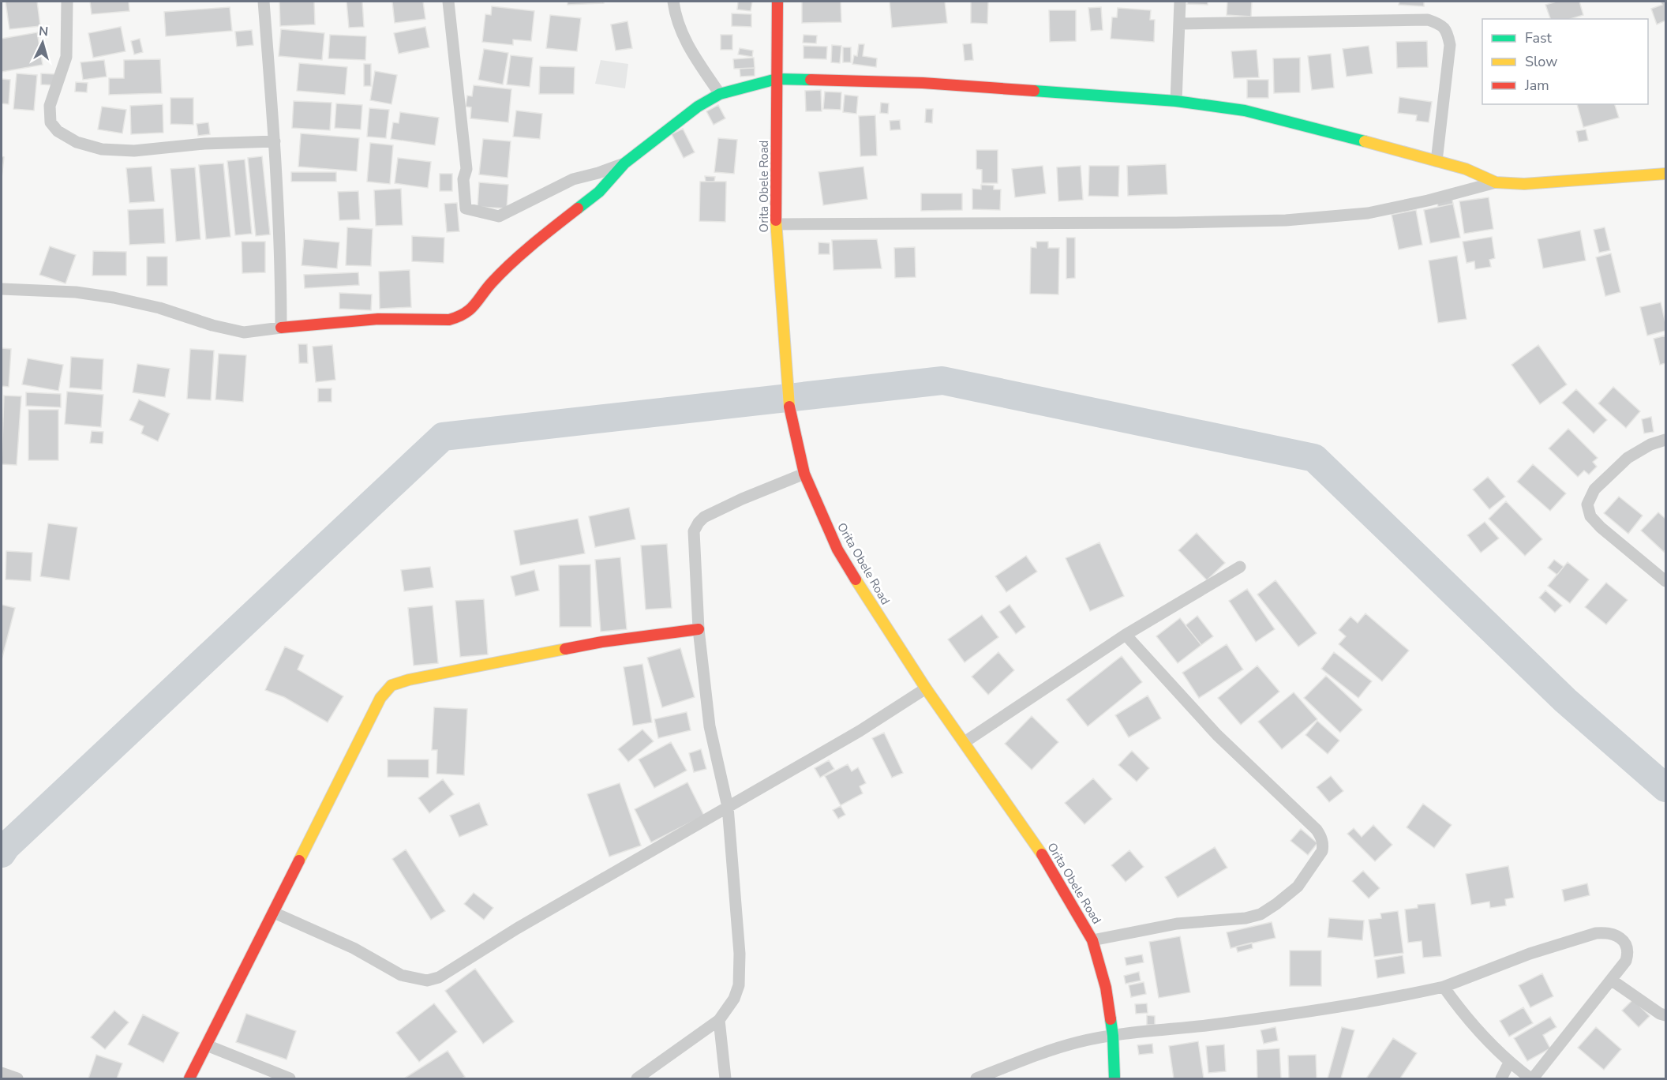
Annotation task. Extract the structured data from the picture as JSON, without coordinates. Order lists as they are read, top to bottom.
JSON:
{
  "streets": {
    "street": ["Orita Obele Road"]
  },
  "legend": ["Fast", "Slow", "Jam"],
  "north": "top"
}
